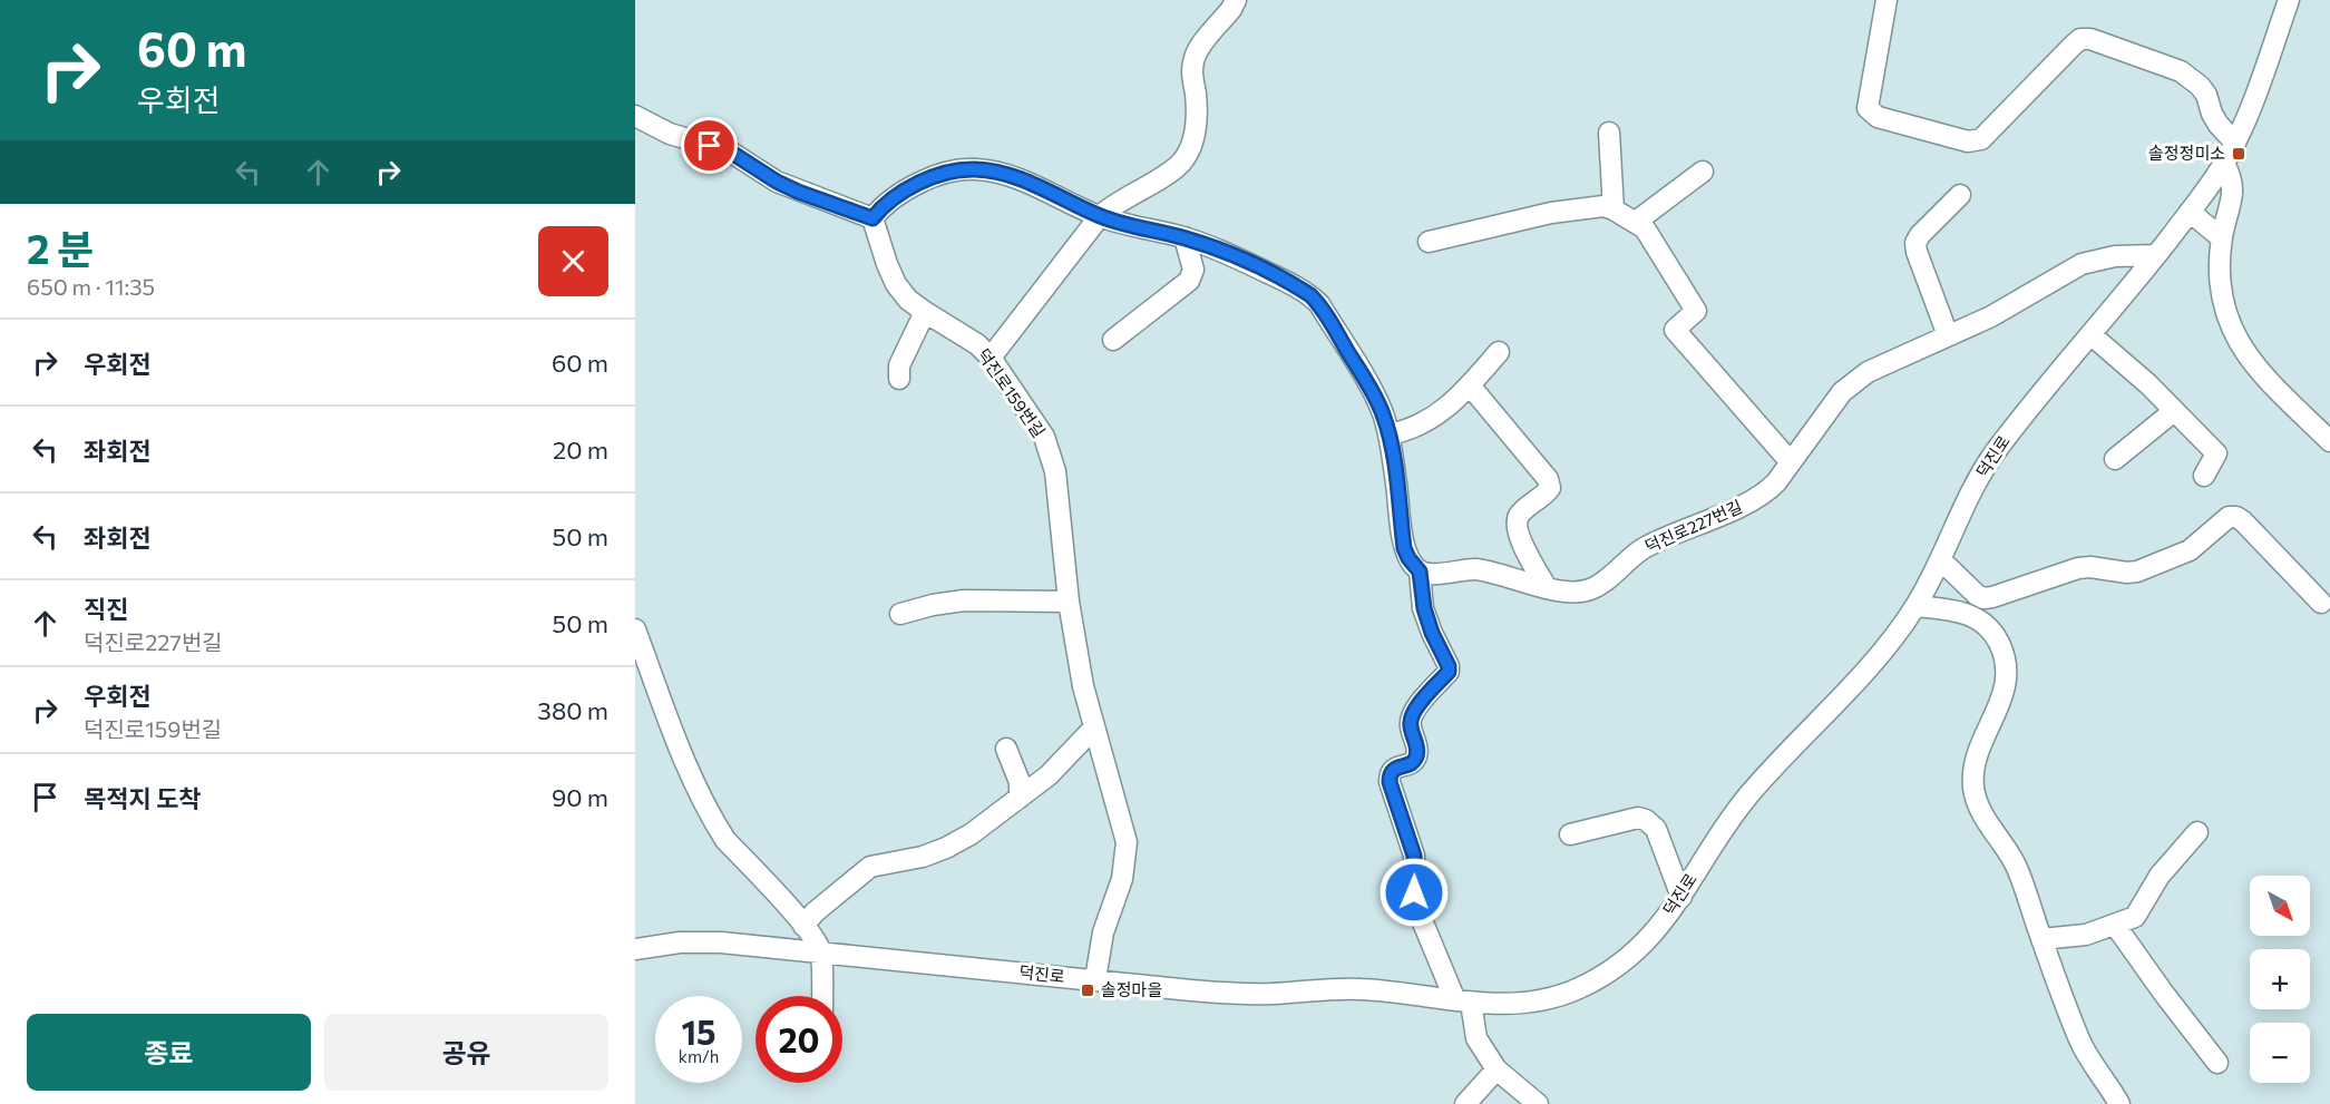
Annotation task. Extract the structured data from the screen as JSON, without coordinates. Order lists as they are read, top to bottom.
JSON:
{
  "streets": {
    "street": ["덕진로159번길", "덕진로", "덕진로227번길"]
  },
  "crossings": [
    ["덕진로159번길", "덕진로"],
    ["덕진로", "덕진로227번길"]
  ],
  "places": {
    "transit": ["솔정정미소", "솔정마을"]
  },
  "north": "bottom right",
  "page": {
    "turn": ["60 m", "우회전"],
    "heading": ["2 분", "650 m · 11:35"],
    "list": [
      {
        "name": "우회전",
        "value": "60 m"
      },
      {
        "name": "좌회전",
        "value": "20 m"
      },
      {
        "name": "좌회전",
        "value": "50 m"
      },
      {
        "name": "직진",
        "note": "덕진로227번길",
        "value": "50 m"
      },
      {
        "name": "우회전",
        "note": "덕진로159번길",
        "value": "380 m"
      },
      {
        "name": "목적지 도착",
        "value": "90 m"
      }
    ],
    "map_buttons": ["+", "−"],
    "speed": "15 km/h",
    "limit": "20",
    "buttons": ["종료", "공유"]
  }
}
